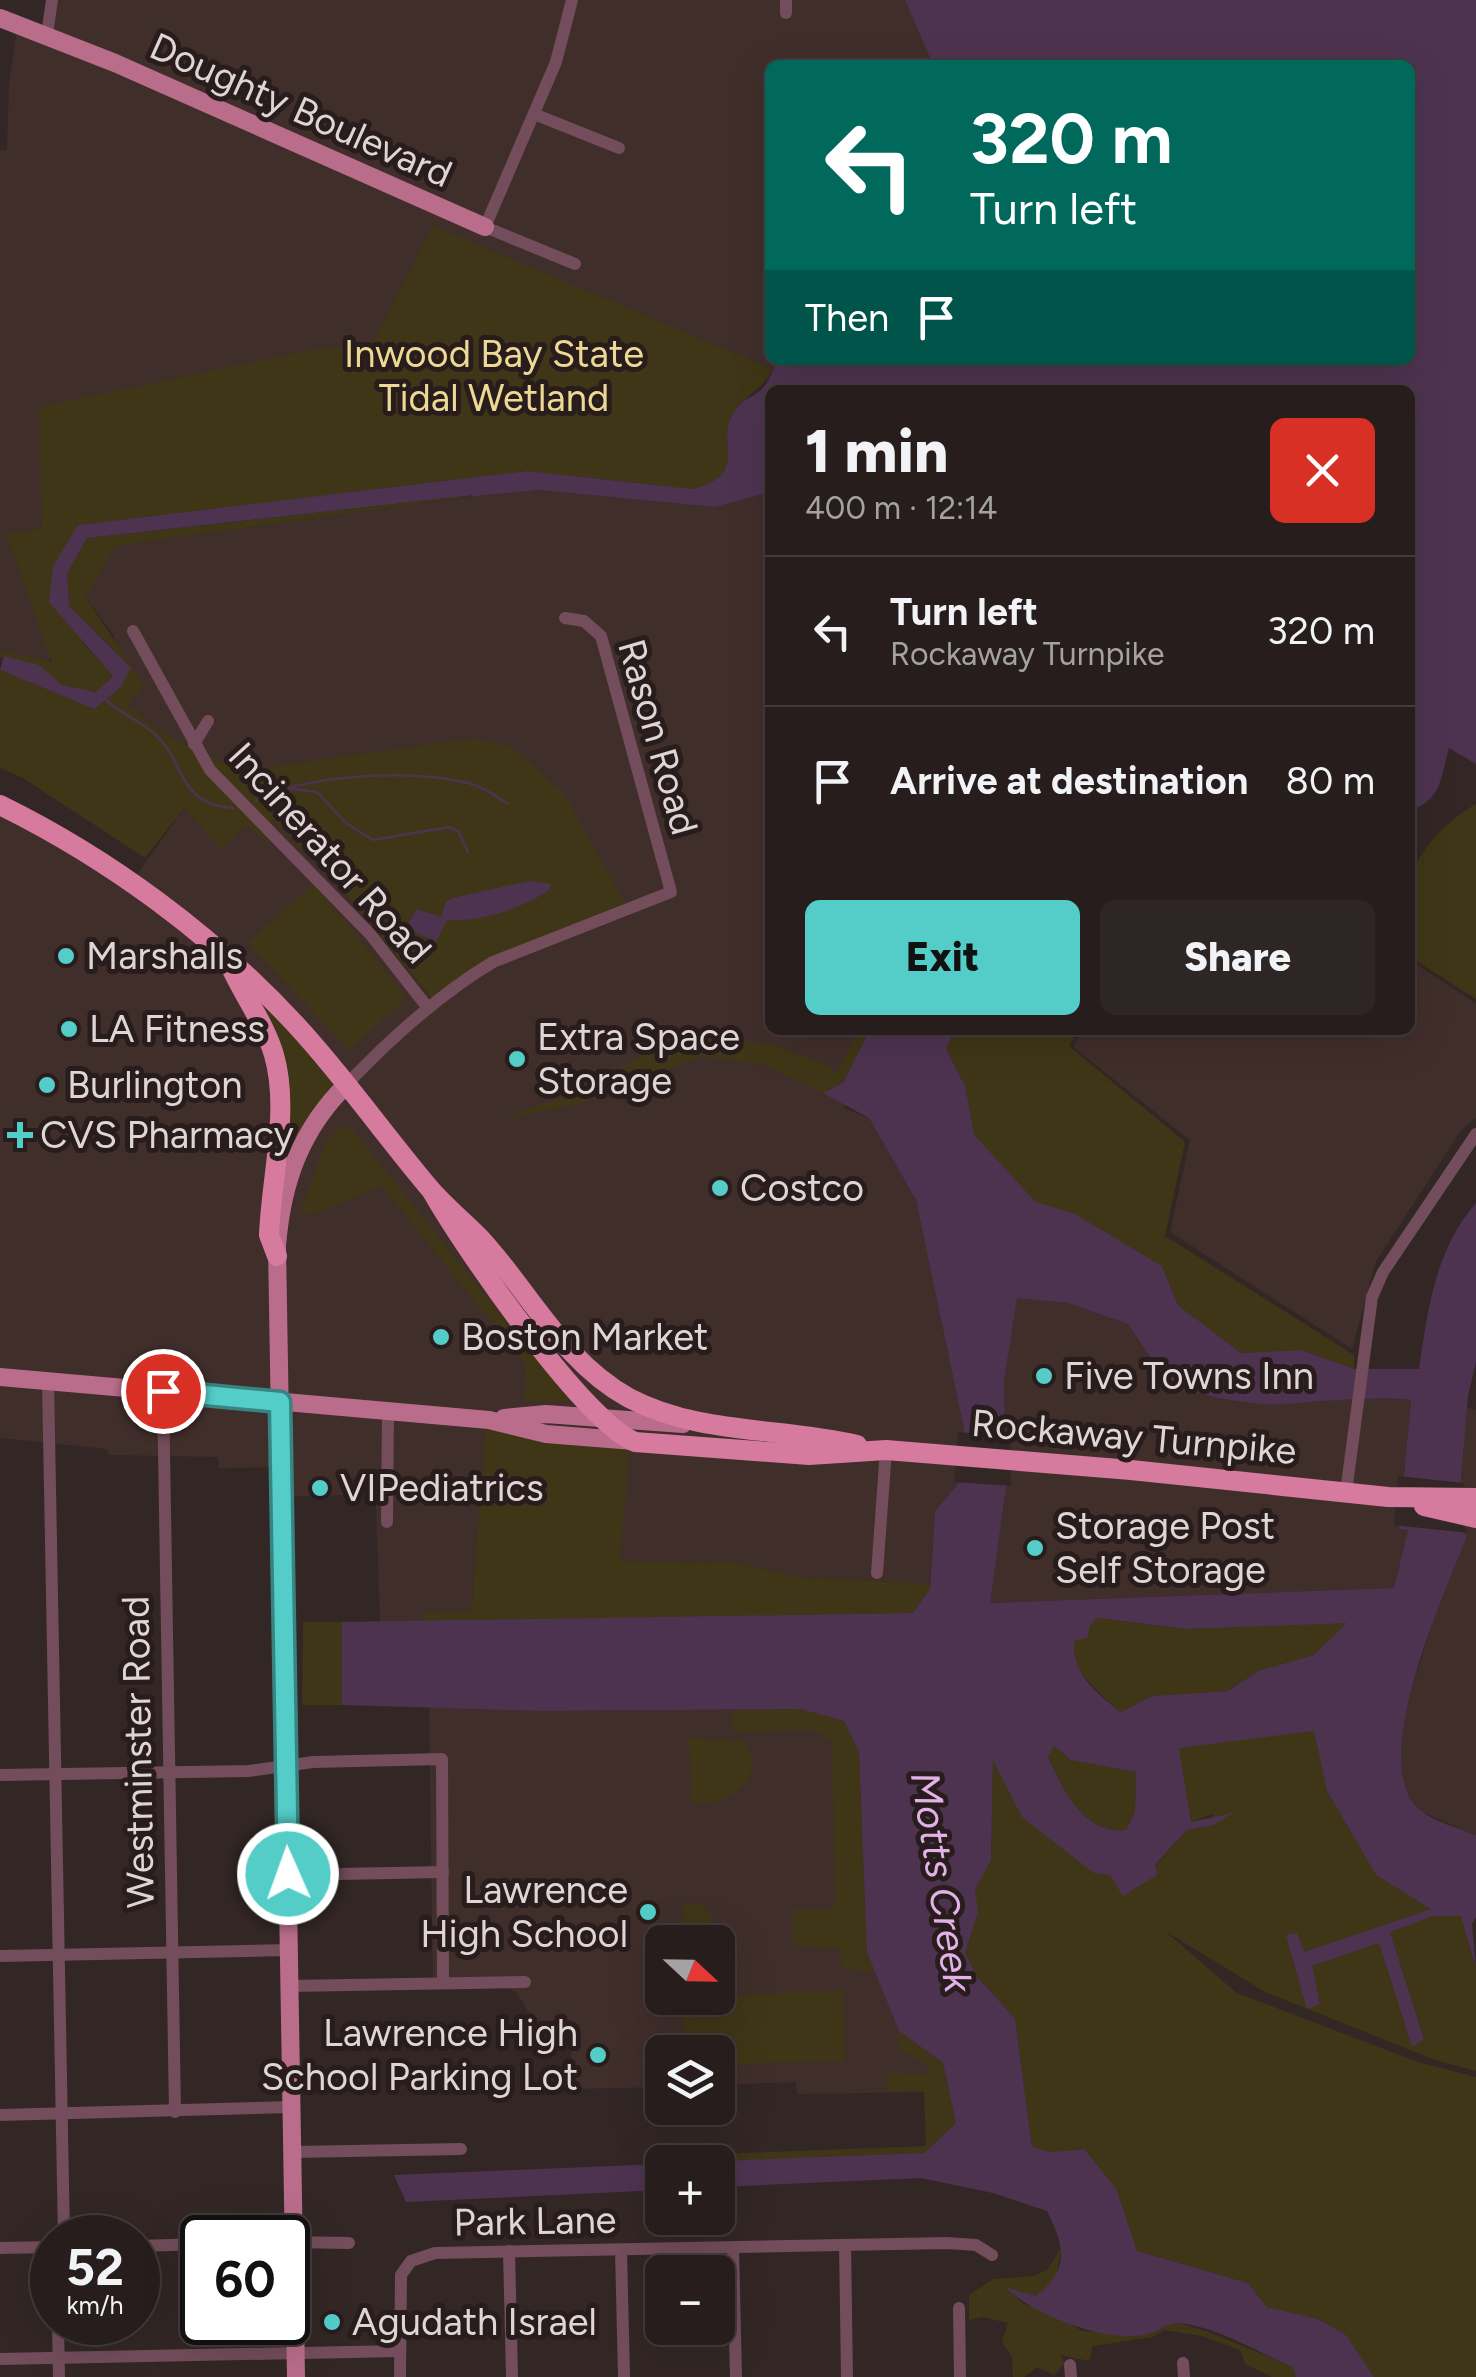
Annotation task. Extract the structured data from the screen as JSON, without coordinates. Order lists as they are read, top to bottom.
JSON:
{
  "streets": {
    "highway": ["Rockaway Turnpike"],
    "main road": ["Doughty Boulevard"],
    "street": [
      "Rason Road",
      "Incinerator Road",
      "Westminster Road",
      "Park Lane"
    ]
  },
  "crossings": [
    ["Rason Road", "Incinerator Road"],
    ["Rockaway Turnpike", "Westminster Road"]
  ],
  "water": ["Motts Creek"],
  "parks": ["Inwood Bay State Tidal Wetland"],
  "places": {
    "other": [
      "Marshalls",
      "LA Fitness",
      "Extra Space Storage",
      "Burlington",
      "Costco",
      "Boston Market",
      "Five Towns Inn",
      "VIPediatrics",
      "Storage Post Self Storage",
      "Lawrence High School",
      "Lawrence High School Parking Lot",
      "Agudath Israel"
    ],
    "health": ["CVS Pharmacy"]
  },
  "north": "right",
  "page": {
    "turn": ["320 m", "Turn left"],
    "then": "Then",
    "heading": ["1 min", "400 m · 12:14"],
    "list": [
      {
        "name": "Turn left",
        "note": "Rockaway Turnpike",
        "value": "320 m"
      },
      {
        "name": "Arrive at destination",
        "value": "80 m"
      }
    ],
    "buttons": ["Exit", "Share"],
    "map_buttons": ["+", "−"],
    "speed": "52 km/h",
    "limit": "60"
  }
}
